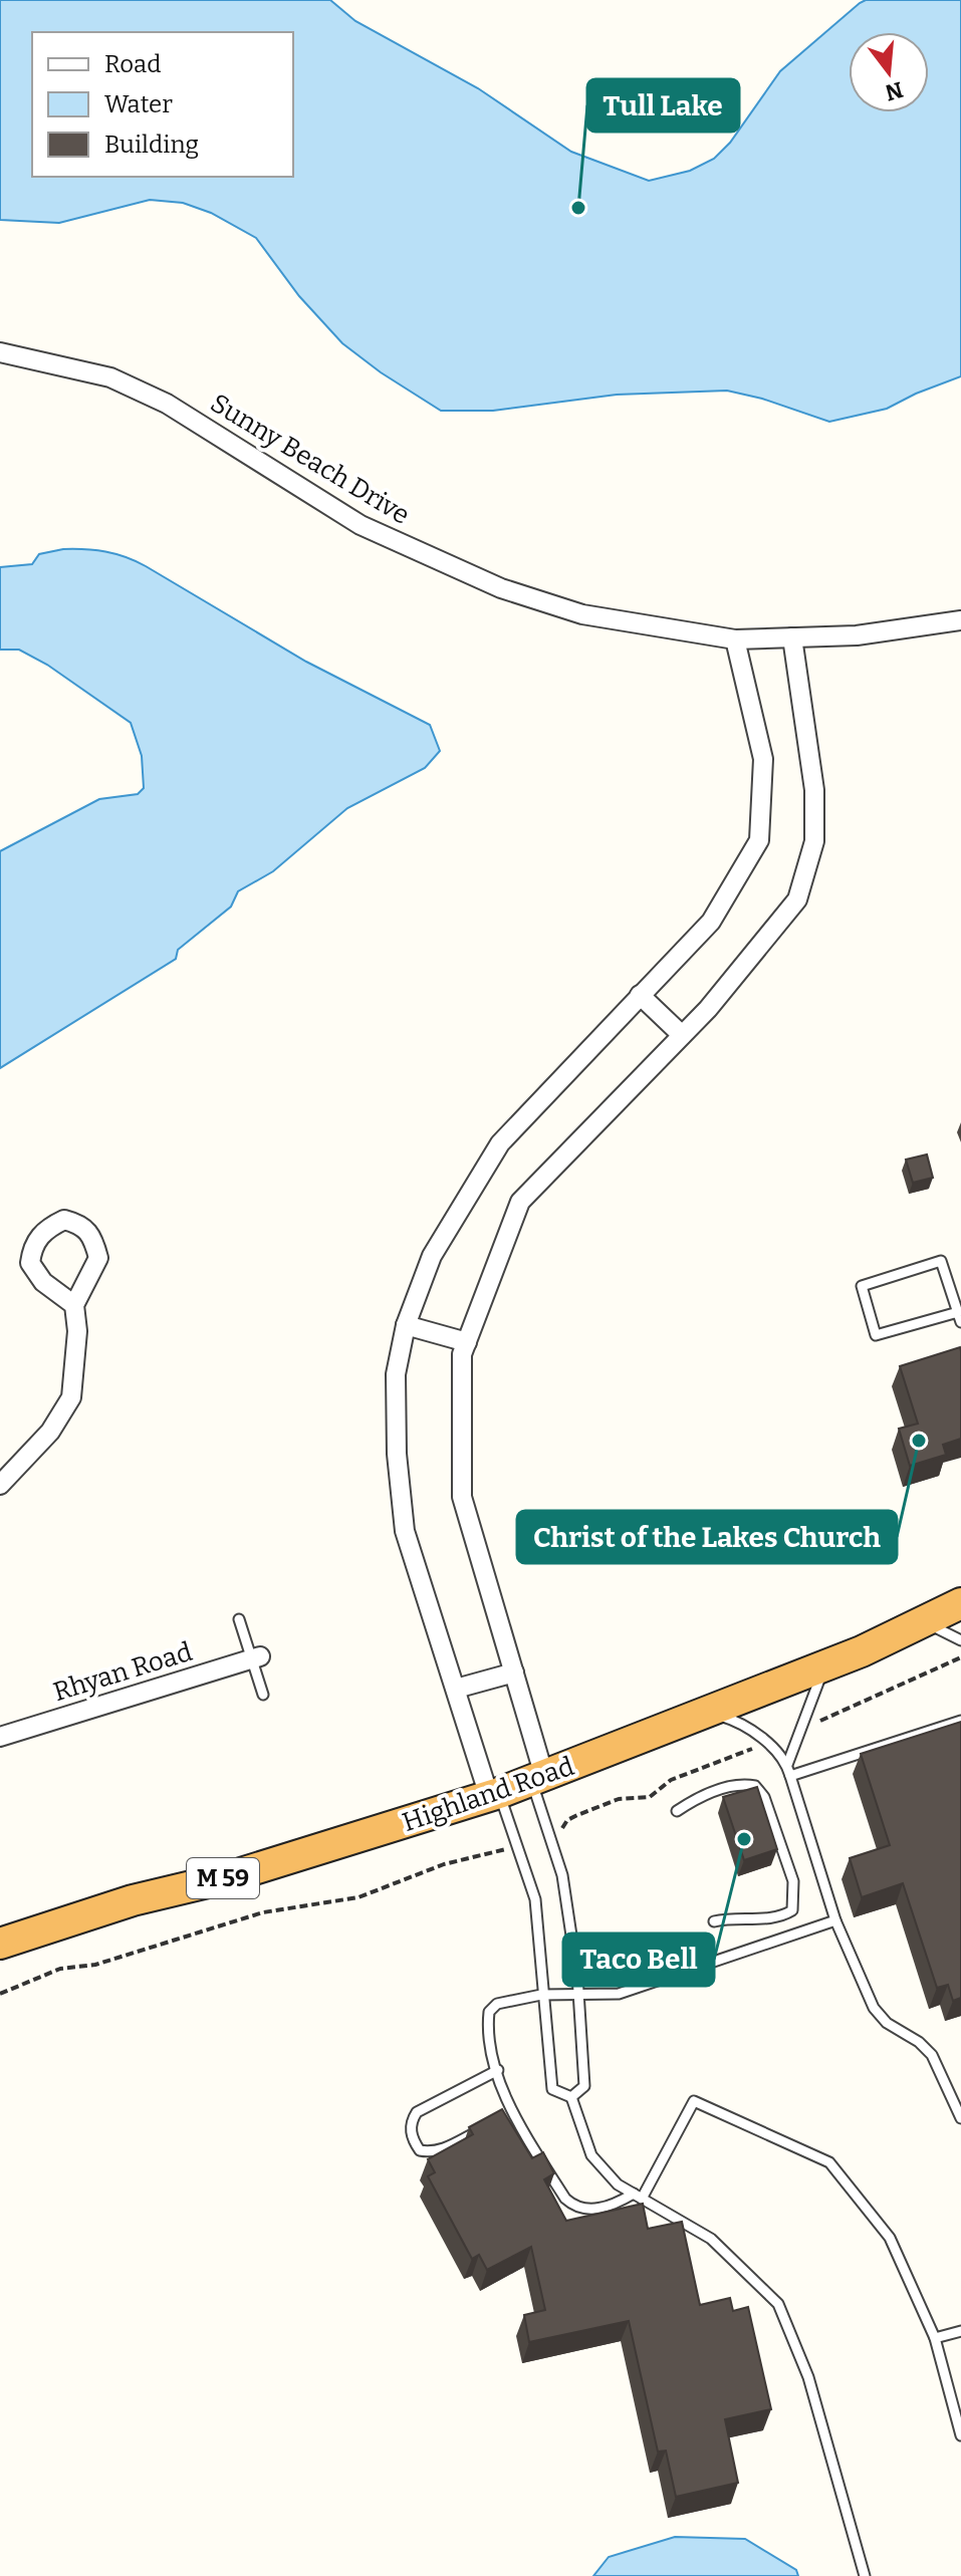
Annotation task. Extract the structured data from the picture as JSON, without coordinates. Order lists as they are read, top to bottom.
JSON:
{
  "streets": {
    "highway": ["Highland Road", "M 59"],
    "street": ["Sunny Beach Drive", "Rhyan Road"]
  },
  "places": ["Tull Lake", "Christ of the Lakes Church", "Taco Bell"],
  "legend": ["Road", "Water", "Building"],
  "north": "bottom"
}
